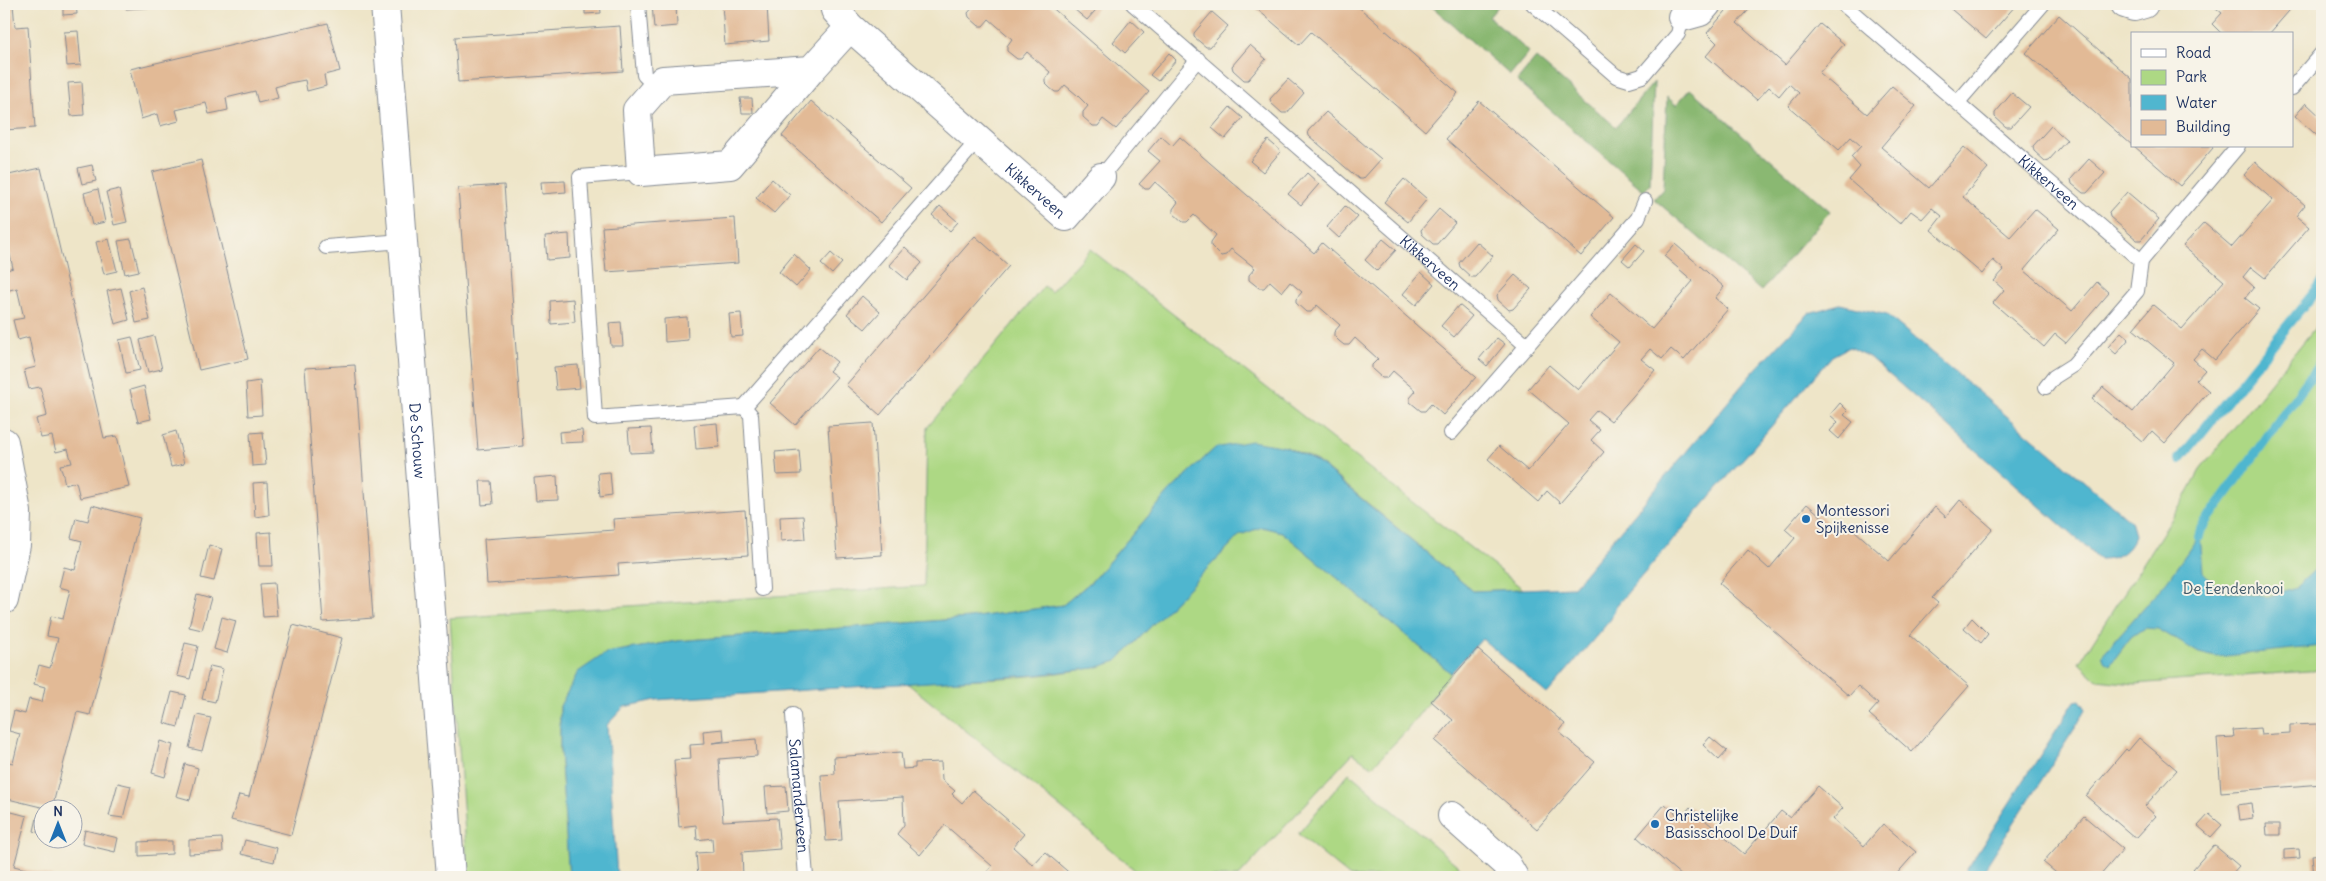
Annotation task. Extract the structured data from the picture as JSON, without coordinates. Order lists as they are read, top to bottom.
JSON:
{
  "streets": {
    "street": ["Kikkerveen", "De Schouw"],
    "lane": ["Salamanderveen"]
  },
  "parks": ["De Eendenkooi"],
  "places": ["Montessori Spijkenisse", "Christelijke Basisschool De Duif"],
  "legend": [
    "Road",
    "Park",
    "Water",
    "Building"
  ],
  "north": "top"
}
